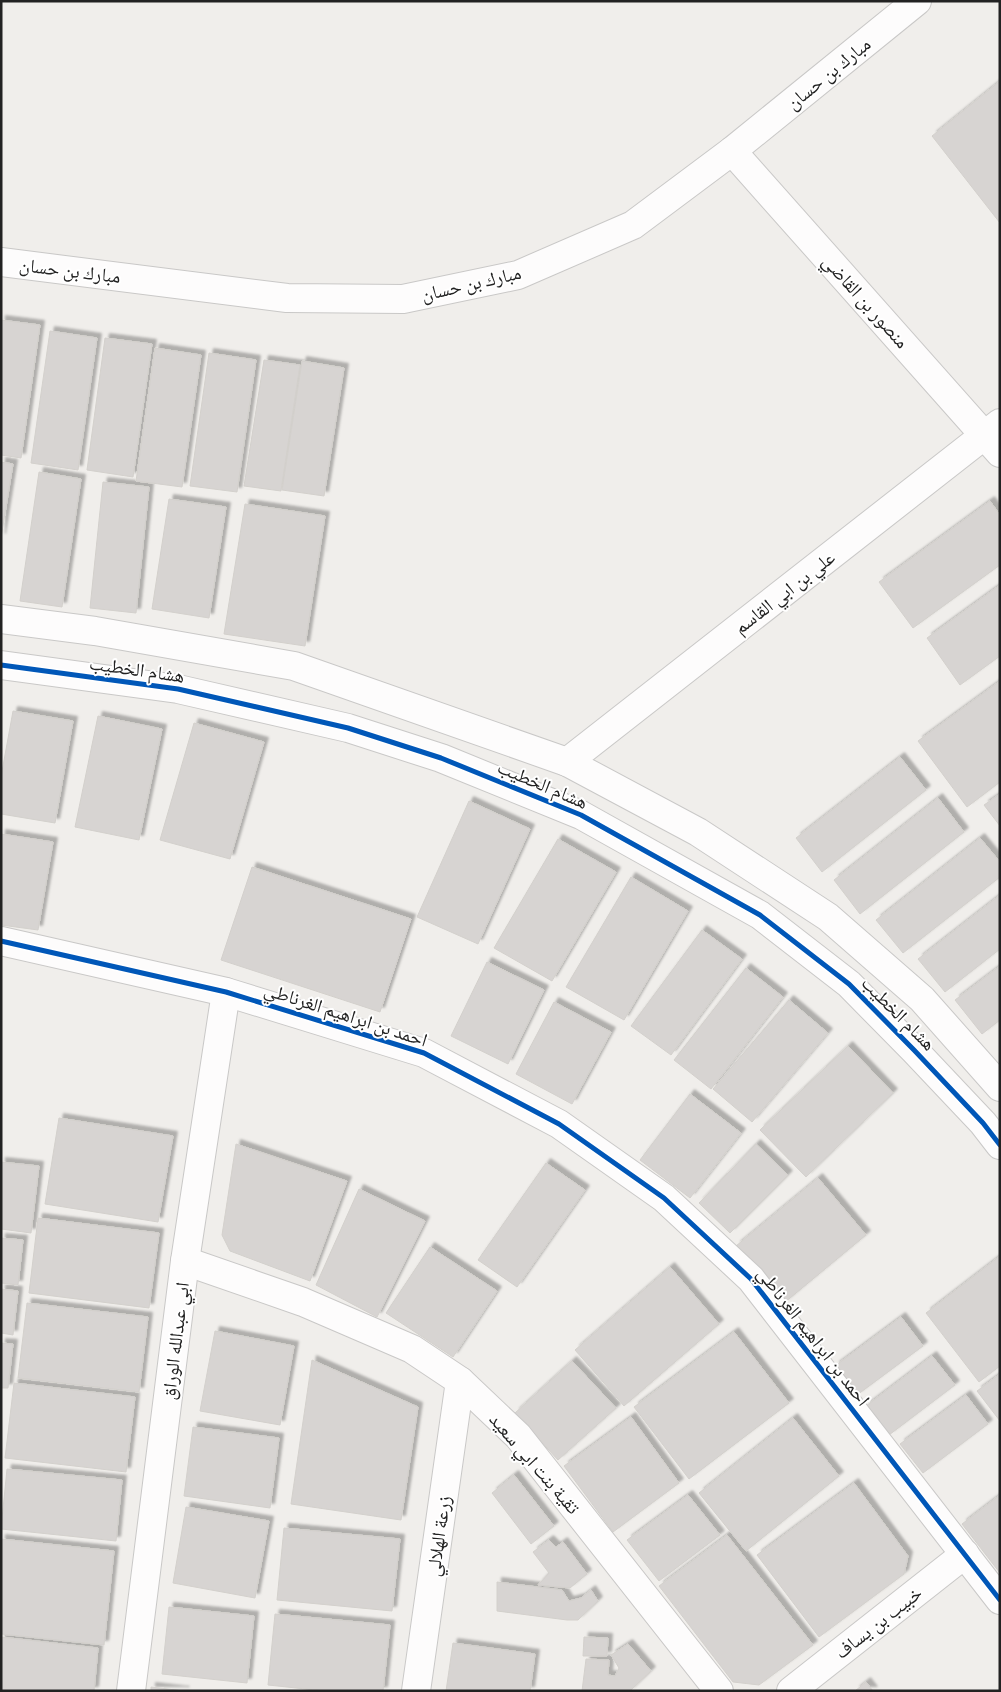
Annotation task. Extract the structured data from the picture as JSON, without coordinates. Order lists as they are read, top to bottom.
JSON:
{
  "streets": {
    "street": [
      "مبارك بن حسان",
      "منصور بن القاضي",
      "علي بن ابي القاسم",
      "هشام الخطيب",
      "احمد بن ابراهيم الغرناطي",
      "ابي عبدالله الوراق",
      "تقية بنت ابي سعيد",
      "زرعة الهلالي",
      "خبيب بن يساف"
    ]
  },
  "crossings": [
    ["مبارك بن حسان", "منصور بن القاضي"],
    ["منصور بن القاضي", "علي بن ابي القاسم"],
    ["علي بن ابي القاسم", "هشام الخطيب"],
    ["احمد بن ابراهيم الغرناطي", "ابي عبدالله الوراق"],
    ["احمد بن ابراهيم الغرناطي", "خبيب بن يساف"],
    ["ابي عبدالله الوراق", "تقية بنت ابي سعيد"],
    ["تقية بنت ابي سعيد", "زرعة الهلالي"]
  ]
}
